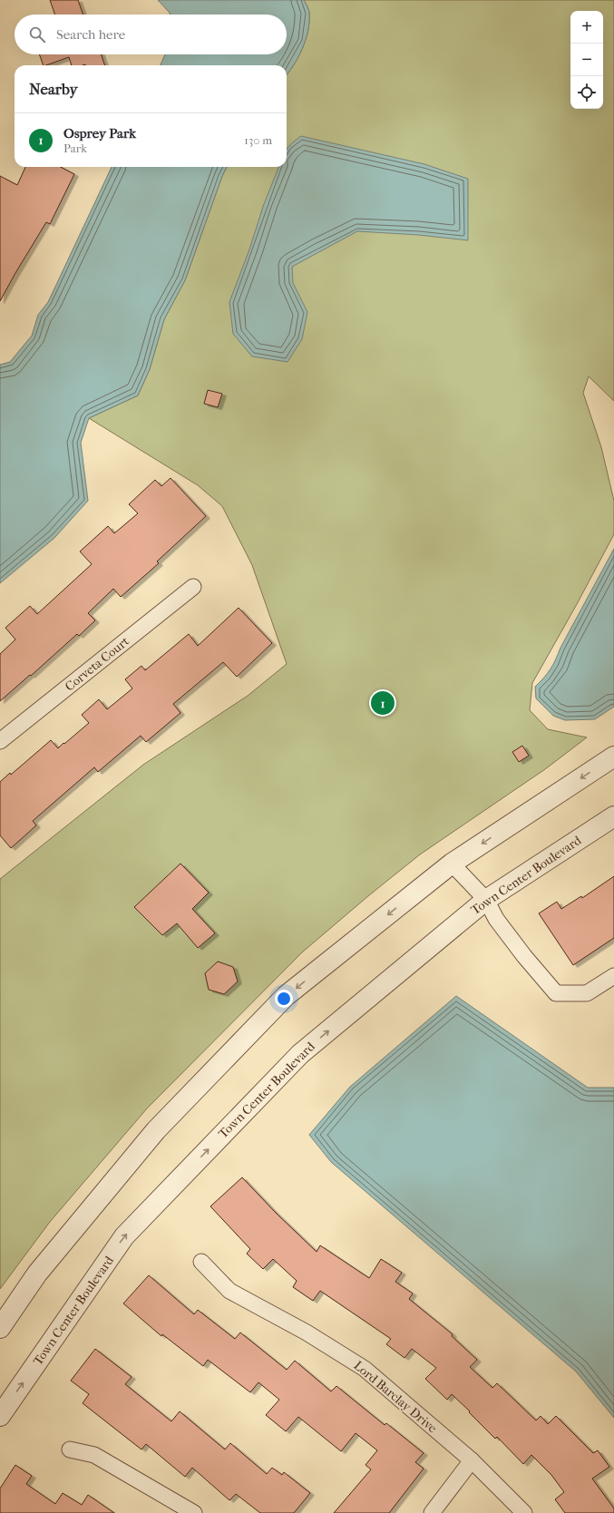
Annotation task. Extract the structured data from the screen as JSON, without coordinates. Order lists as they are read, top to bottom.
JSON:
{
  "streets": {
    "street": ["Corveta Court", "Town Center Boulevard", "Lord Barclay Drive"]
  },
  "page": {
    "map_buttons": ["+", "−"],
    "search": "Search here",
    "heading": "Nearby",
    "list": [
      {
        "mark": "1",
        "name": "Osprey Park",
        "note": "Park",
        "value": "130 m"
      }
    ],
    "pins": "1"
  }
}
